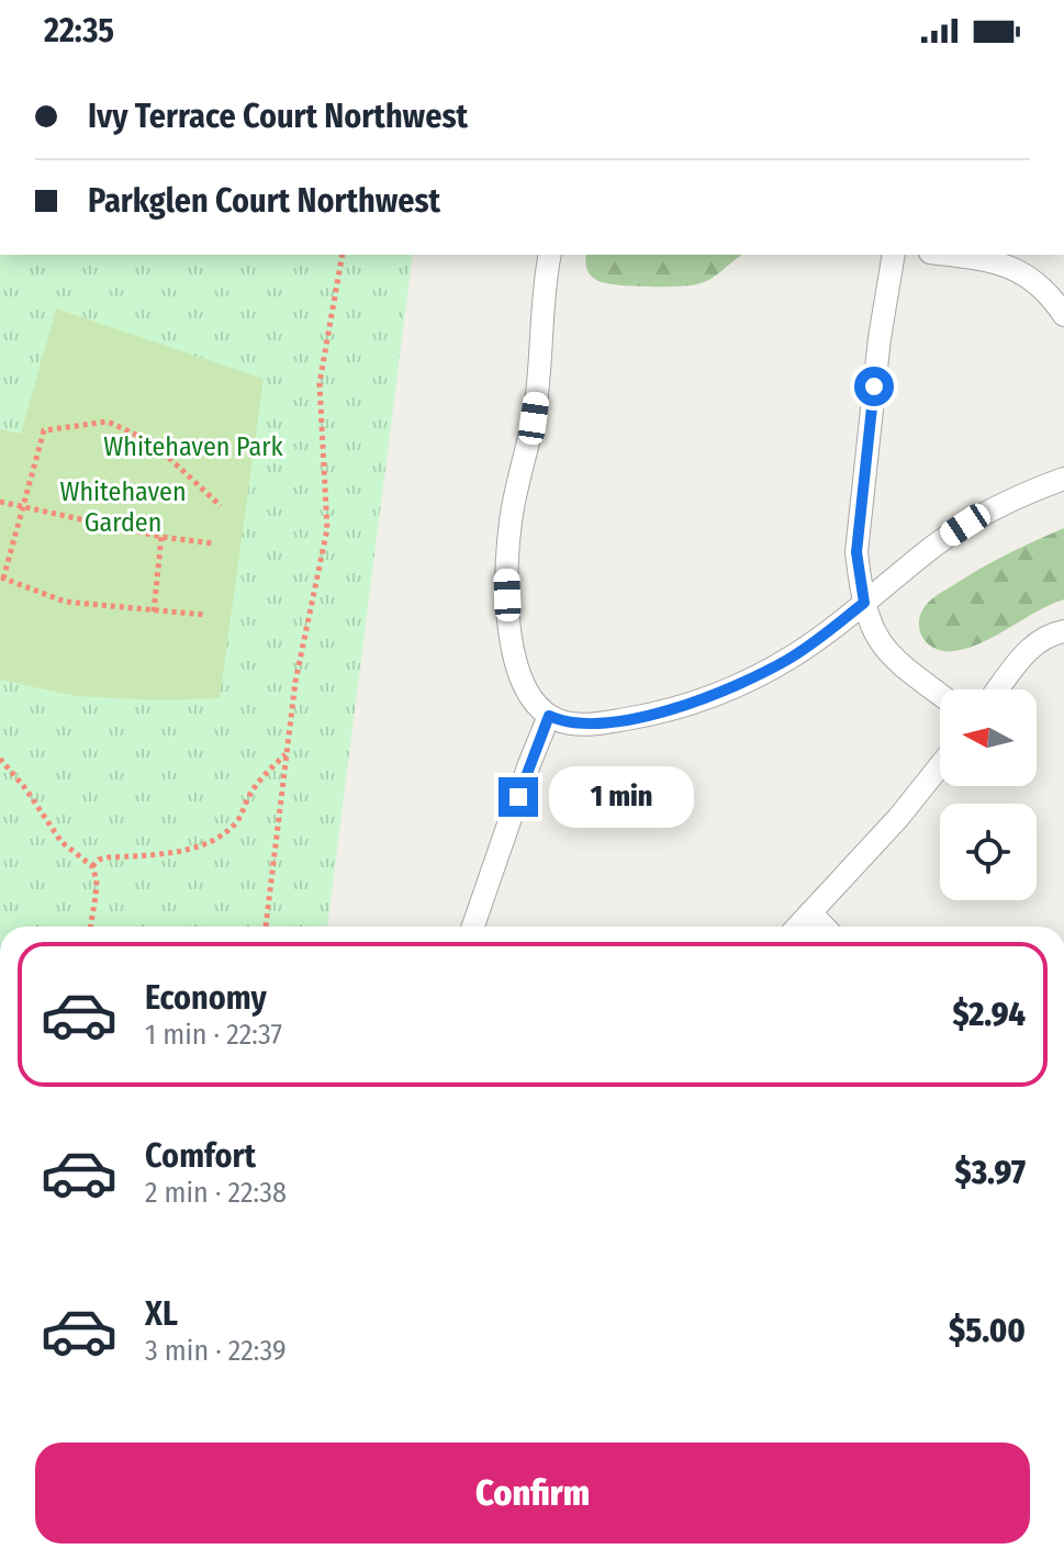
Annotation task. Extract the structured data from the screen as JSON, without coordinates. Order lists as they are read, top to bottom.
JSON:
{
  "parks": ["Whitehaven Park", "Whitehaven Garden"],
  "north": "left",
  "page": {
    "status": "22:35",
    "banner": ["Ivy Terrace Court Northwest", "Parkglen Court Northwest"],
    "bubble": "1 min",
    "list": [
      {
        "name": "Economy",
        "note": "1 min · 22:37",
        "value": "$2.94"
      },
      {
        "name": "Comfort",
        "note": "2 min · 22:38",
        "value": "$3.97"
      },
      {
        "name": "XL",
        "note": "3 min · 22:39",
        "value": "$5.00"
      }
    ],
    "buttons": "Confirm"
  }
}
